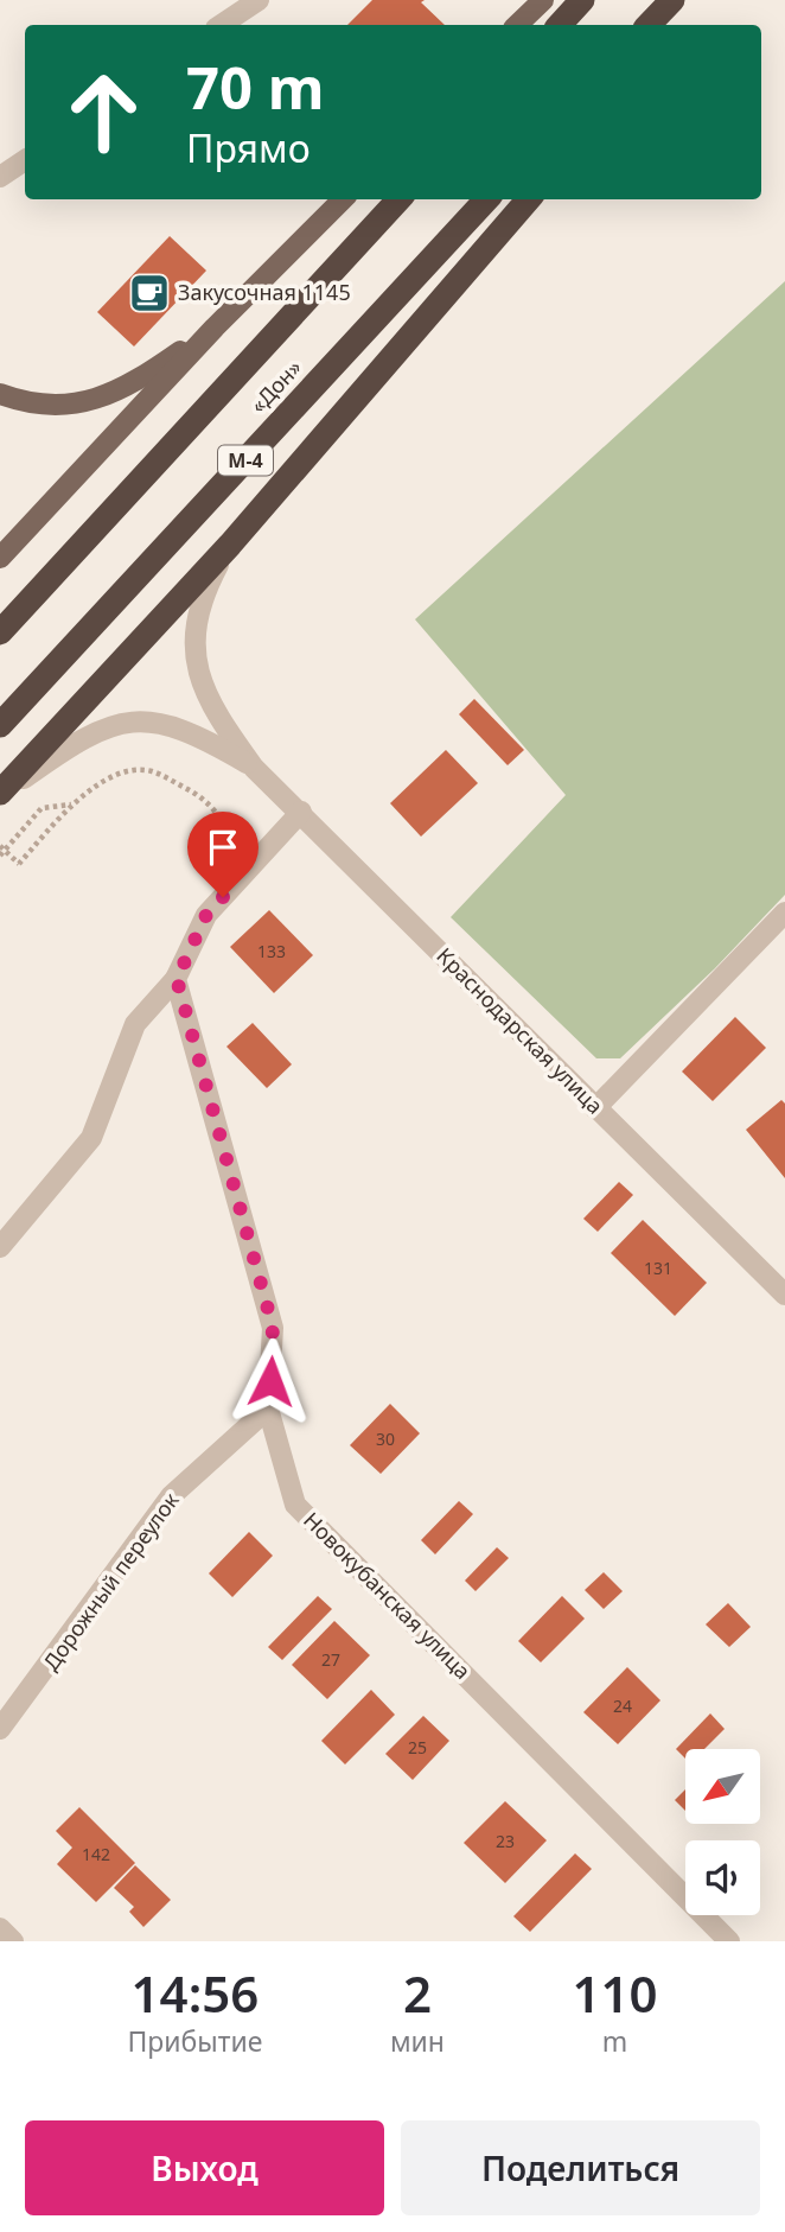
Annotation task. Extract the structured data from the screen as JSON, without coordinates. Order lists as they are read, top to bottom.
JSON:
{
  "streets": {
    "highway": ["«Дон»", "М-4"],
    "street": ["Краснодарская улица", "Дорожный переулок", "Новокубанская улица"]
  },
  "crossings": [
    ["М-4", "Краснодарская улица"],
    ["Дорожный переулок", "Новокубанская улица"]
  ],
  "places": {
    "cafe": ["Закусочная 1145"]
  },
  "house_numbers": [
    "133",
    "131",
    "30",
    "27",
    "24",
    "25",
    "23",
    "142"
  ],
  "north": "bottom left",
  "page": {
    "turn": ["70 m", "Прямо"],
    "eta": [
      "14:56",
      "Прибытие",
      "2",
      "мин",
      "110",
      "m"
    ],
    "buttons": ["Выход", "Поделиться"]
  }
}
